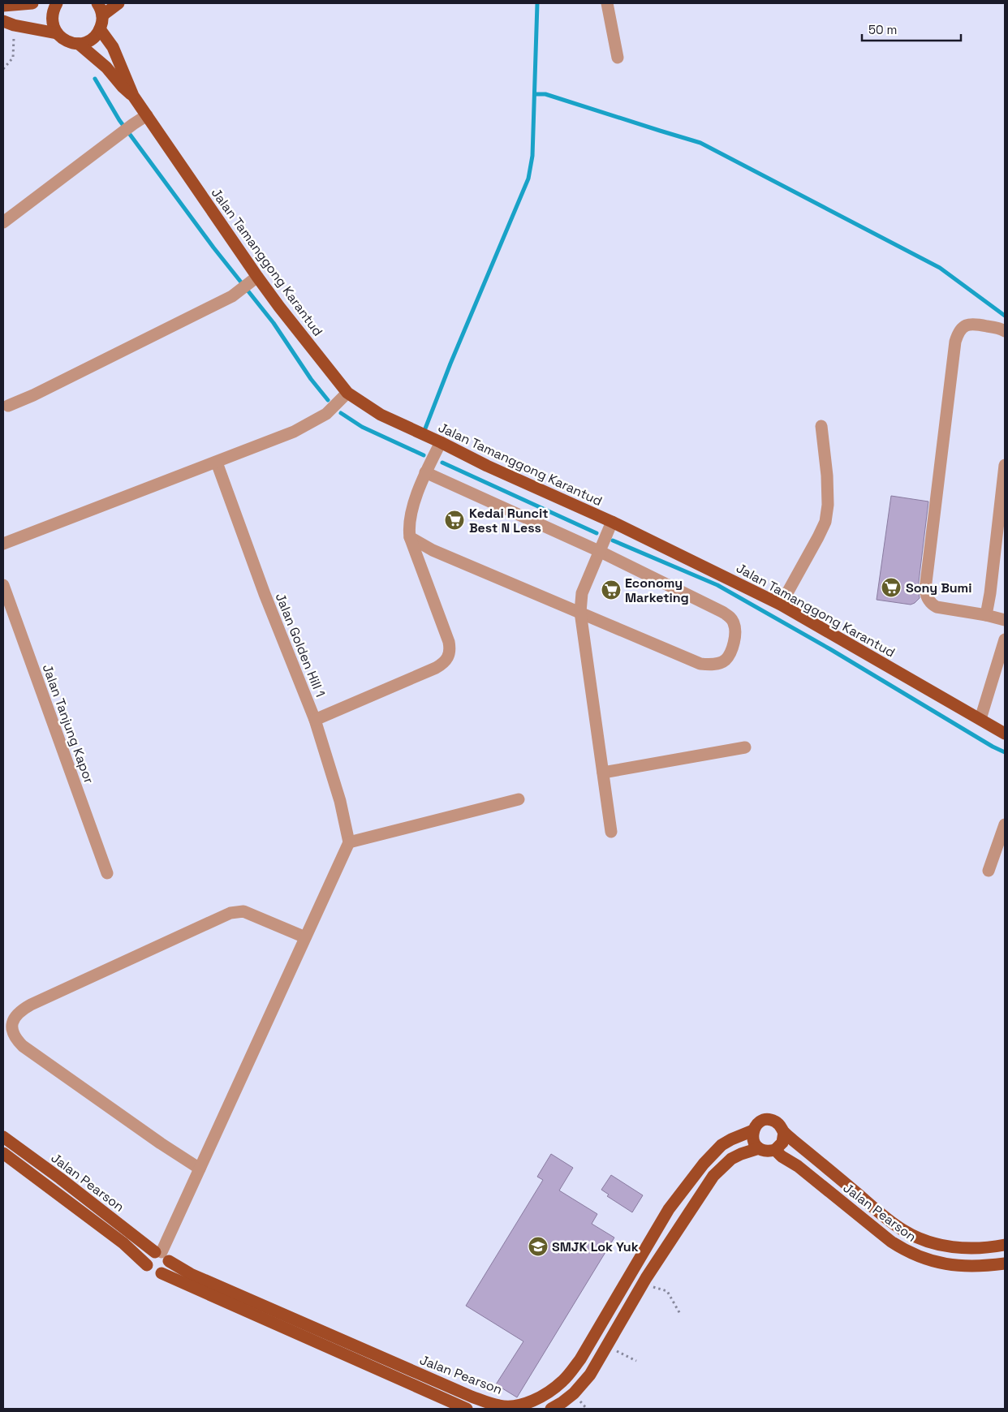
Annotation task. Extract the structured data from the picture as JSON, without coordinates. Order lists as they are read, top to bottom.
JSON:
{
  "streets": {
    "main road": ["Jalan Tamanggong Karantud", "Jalan Pearson"],
    "street": ["Jalan Golden Hill 1", "Jalan Tanjung Kapor"]
  },
  "places": {
    "supermarket": ["Kedai Runcit Best N Less", "Sony Bumi", "Economy Marketing"],
    "school or university": ["SMJK Lok Yuk"]
  },
  "scale_bar": "50 m"
}
